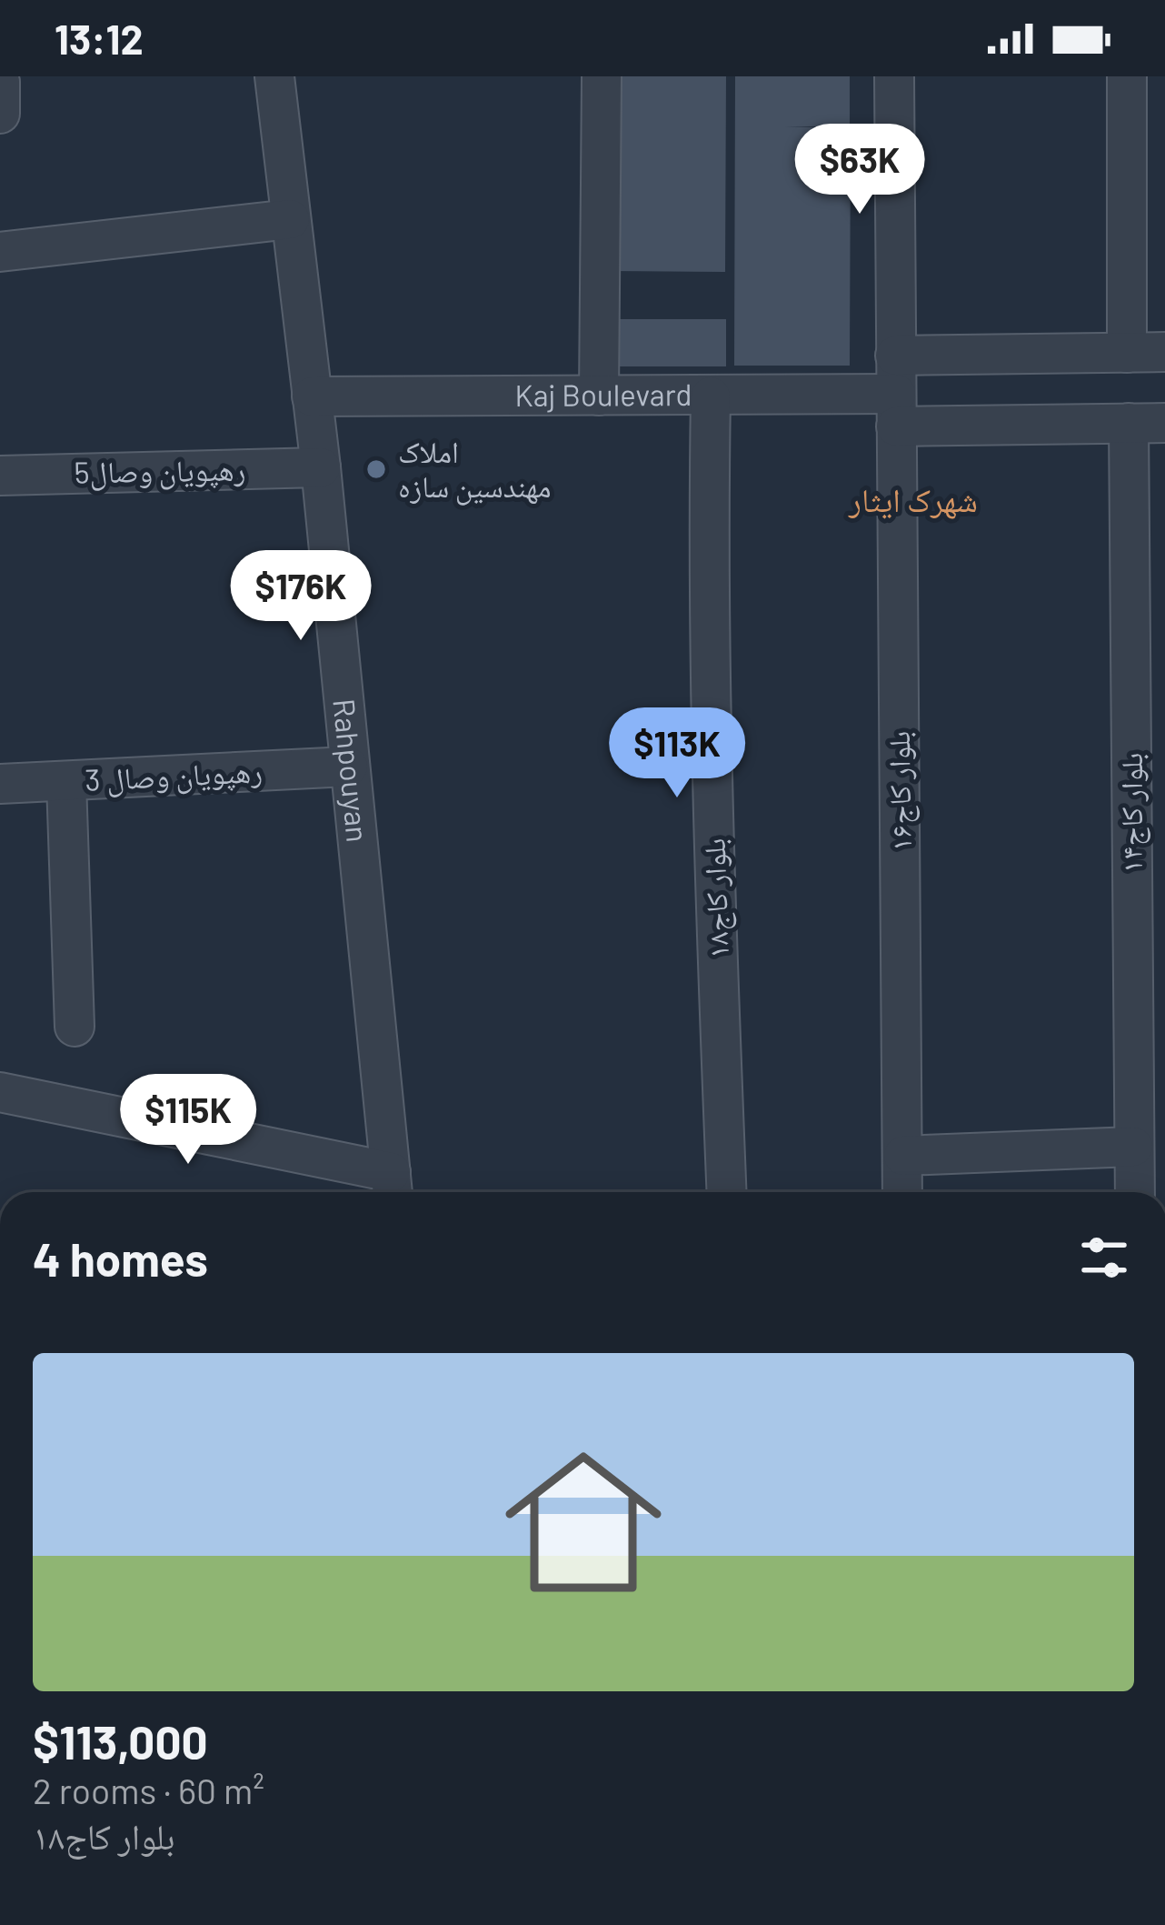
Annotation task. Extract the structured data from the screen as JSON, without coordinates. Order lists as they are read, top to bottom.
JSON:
{
  "streets": {
    "street": [
      "Kaj Boulevard",
      "رهپویان وصال5",
      "Rahpouyan",
      "3 رهپویان وصال",
      "بلوار کاج۱۶",
      "بلوار کاج۱۴",
      "بلوار کاج۱۸"
    ]
  },
  "crossings": [
    ["Kaj Boulevard", "Rahpouyan"],
    ["Kaj Boulevard", "بلوار کاج۱۶"],
    ["Kaj Boulevard", "بلوار کاج۱۴"],
    ["Kaj Boulevard", "بلوار کاج۱۸"],
    ["رهپویان وصال5", "Rahpouyan"],
    ["Rahpouyan", "3 رهپویان وصال"]
  ],
  "districts": ["شهرک ایثار"],
  "places": ["املاک مهندسین سازه"],
  "page": {
    "status": "13:12",
    "price": [
      "$63K",
      "$176K",
      "$113K",
      "$115K"
    ],
    "heading": "4 homes",
    "list": [
      {
        "name": "$113,000",
        "note": "2 rooms · 60 m² · بلوار کاج۱۸"
      }
    ]
  }
}
